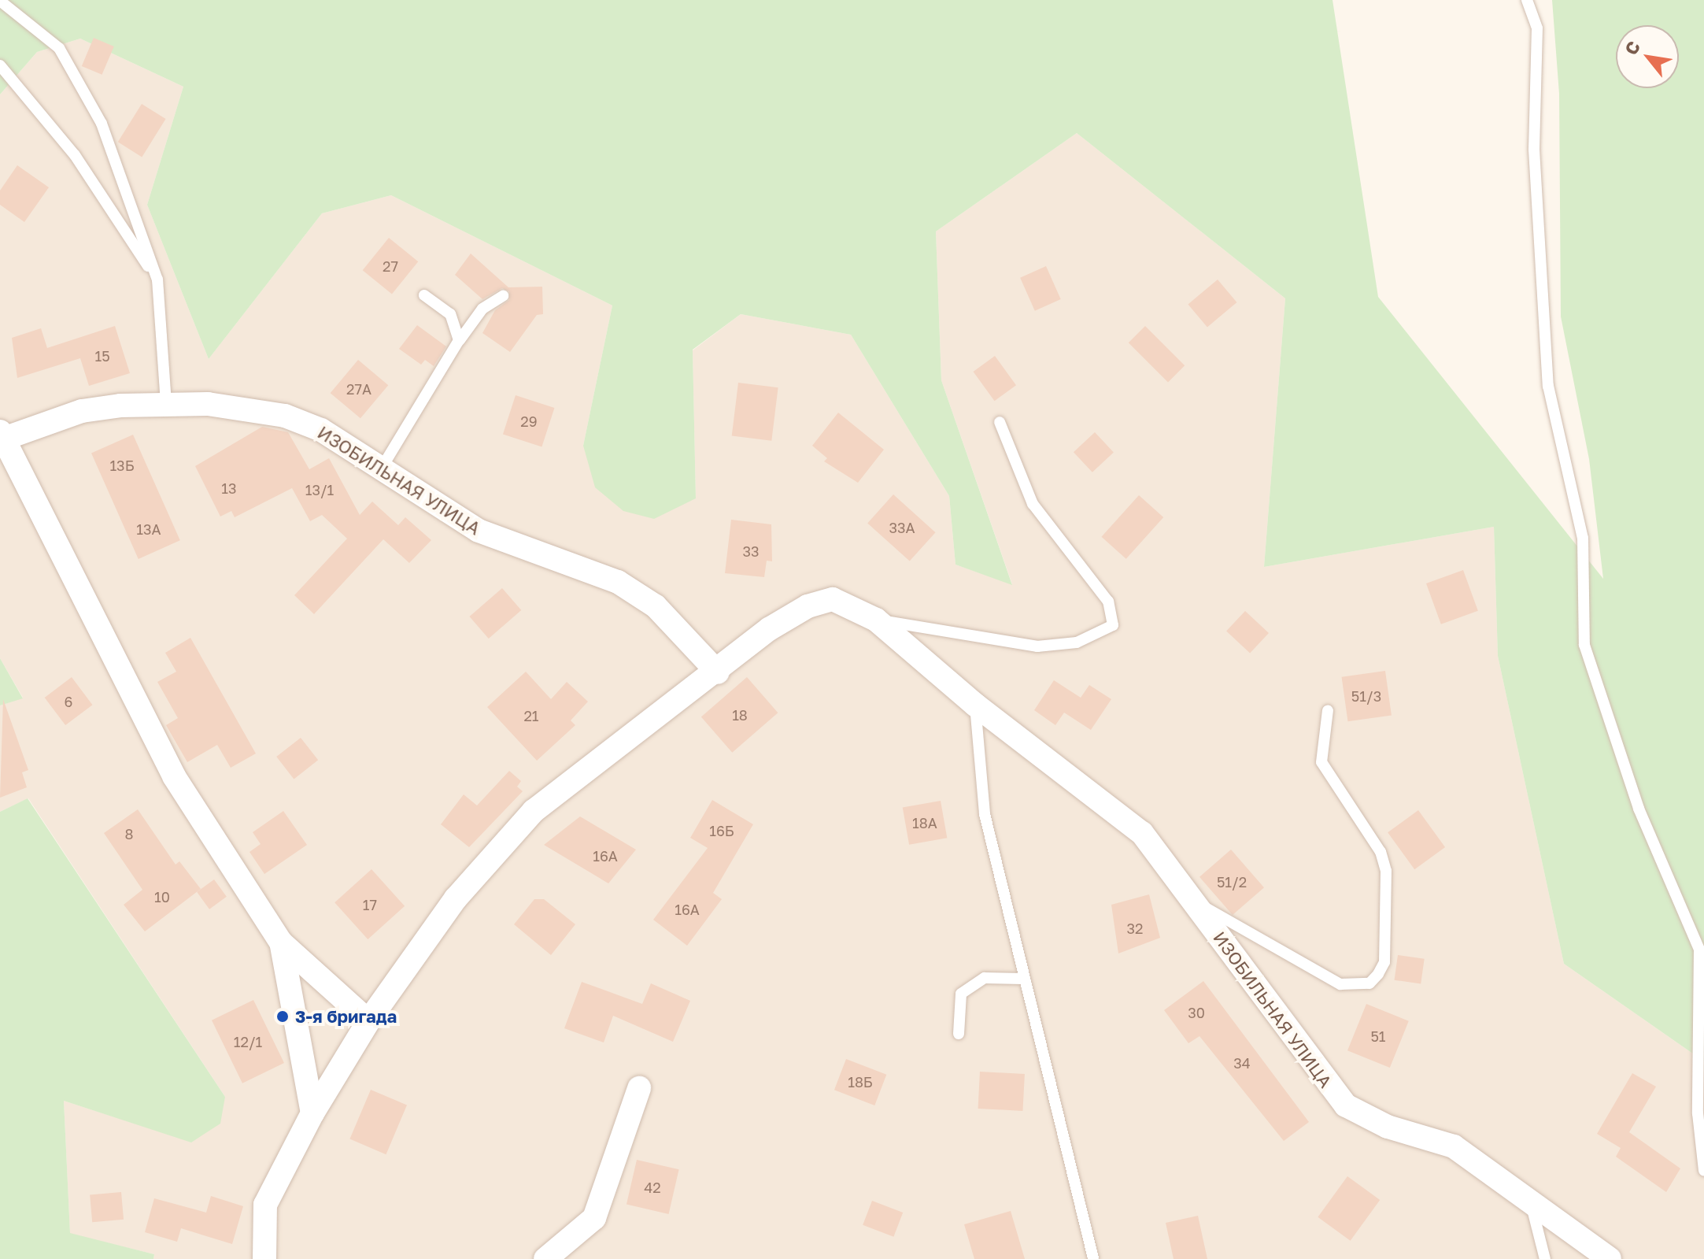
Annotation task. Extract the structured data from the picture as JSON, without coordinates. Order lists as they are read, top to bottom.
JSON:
{
  "streets": {
    "street": ["ИЗОБИЛЬНАЯ УЛИЦА"]
  },
  "places": ["3-я бригада"],
  "house_numbers": [
    "27",
    "15",
    "27А",
    "29",
    "13Б",
    "13",
    "13/1",
    "33А",
    "13А",
    "33",
    "51/3",
    "6",
    "18",
    "21",
    "18А",
    "16Б",
    "8",
    "16А",
    "51/2",
    "10",
    "17",
    "16А",
    "32",
    "30",
    "51",
    "12/1",
    "34",
    "18Б",
    "42"
  ],
  "north": "top left"
}
